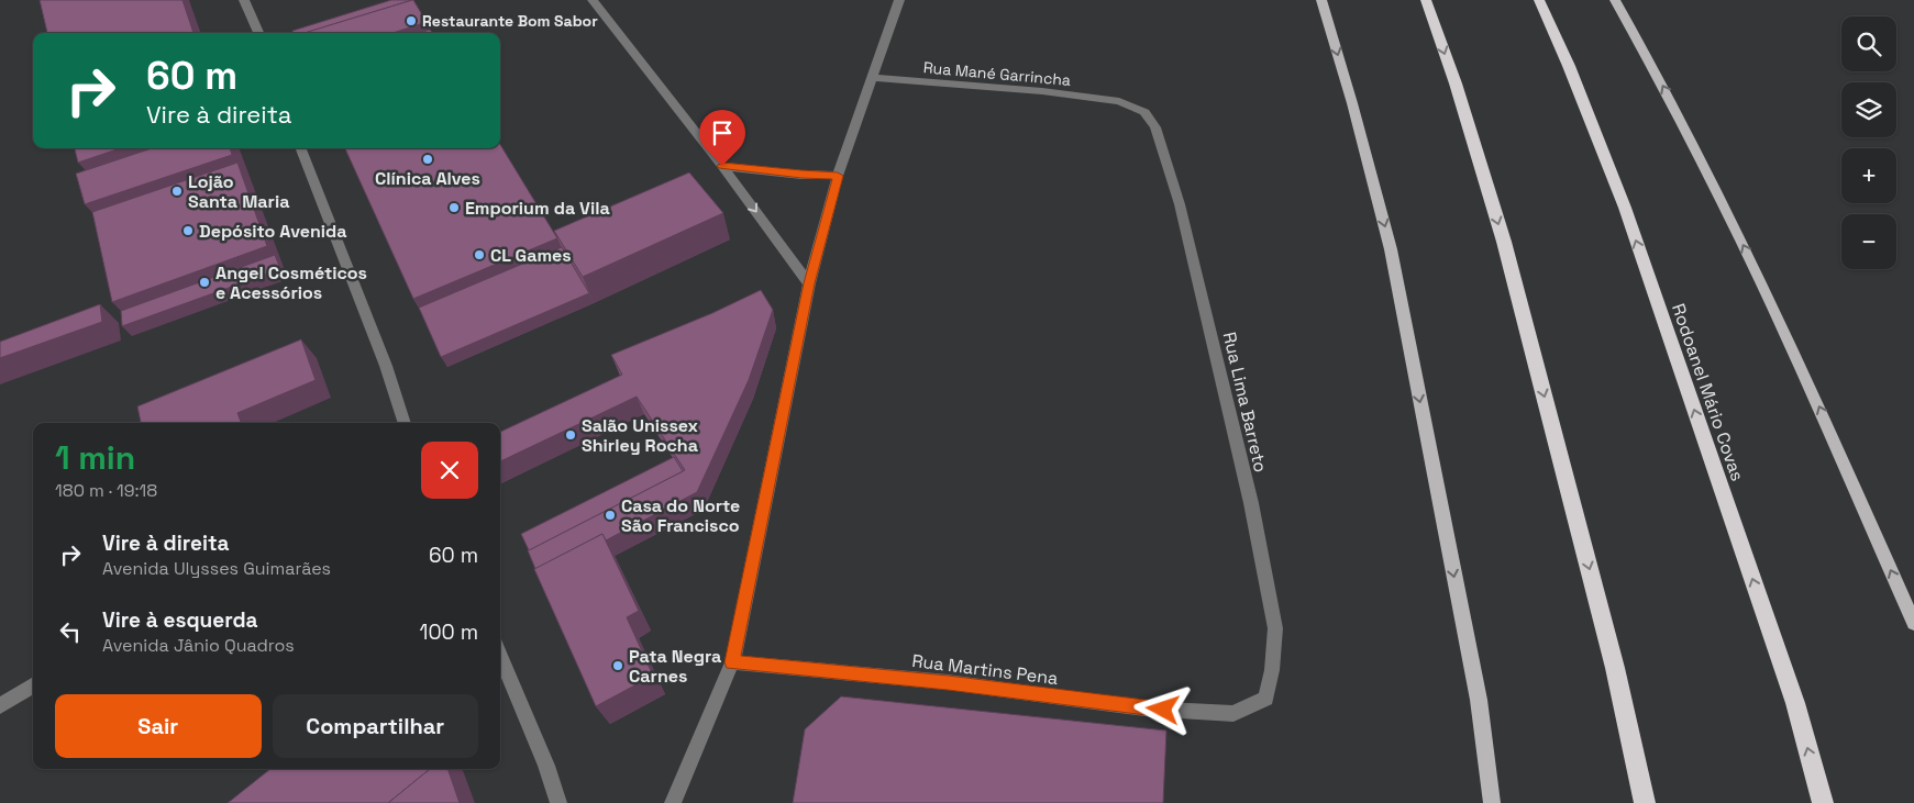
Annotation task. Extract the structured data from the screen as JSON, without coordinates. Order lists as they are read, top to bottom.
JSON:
{
  "streets": {
    "highway": ["Rodoanel Mário Covas"],
    "street": ["Rua Mané Garrincha", "Rua Lima Barreto", "Rua Martins Pena"]
  },
  "crossings": [
    ["Rua Mané Garrincha", "Rua Lima Barreto"],
    ["Rua Lima Barreto", "Rua Martins Pena"]
  ],
  "places": [
    "Restaurante Bom Sabor",
    "Clínica Alves",
    "Lojão Santa Maria",
    "Emporium da Vila",
    "Depósito Avenida",
    "CL Games",
    "Angel Cosméticos e Acessórios",
    "Salão Unissex Shirley Rocha",
    "Casa do Norte São Francisco",
    "Pata Negra Carnes"
  ],
  "page": {
    "map_buttons": ["+", "−"],
    "turn": ["60 m", "Vire à direita"],
    "heading": ["1 min", "180 m · 19:18"],
    "list": [
      {
        "name": "Vire à direita",
        "note": "Avenida Ulysses Guimarães",
        "value": "60 m"
      },
      {
        "name": "Vire à esquerda",
        "note": "Avenida Jânio Quadros",
        "value": "100 m"
      }
    ],
    "buttons": ["Sair", "Compartilhar"]
  }
}
